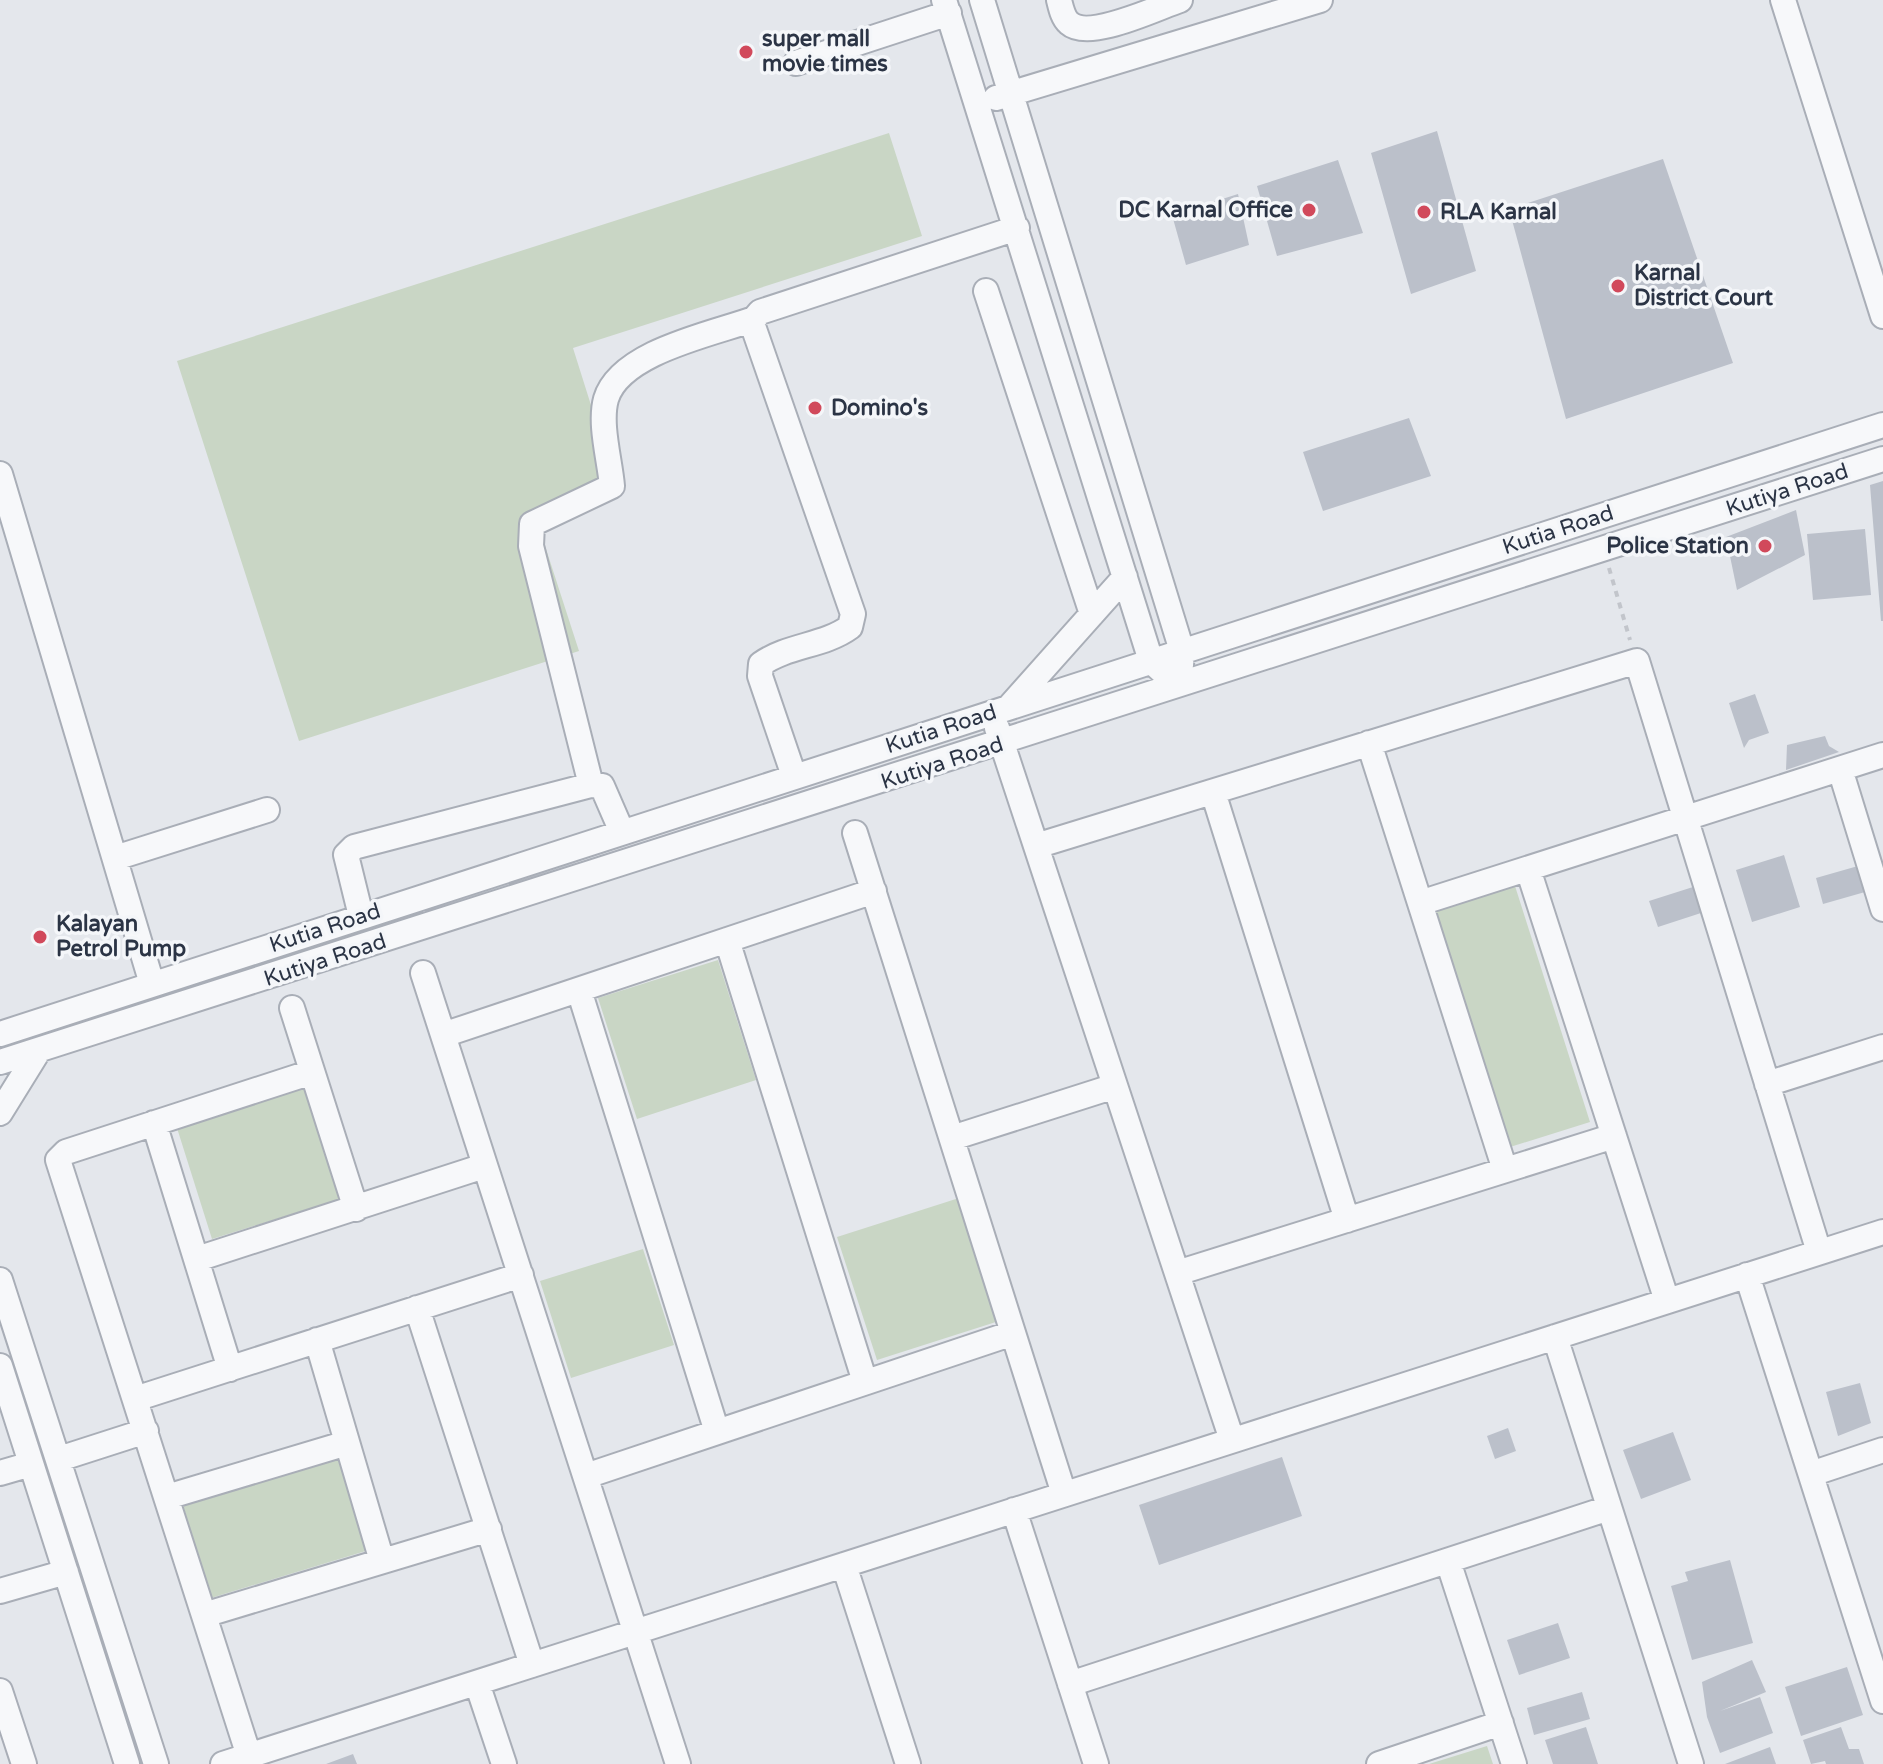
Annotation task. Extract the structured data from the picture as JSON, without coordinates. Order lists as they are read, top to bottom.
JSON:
{
  "streets": {
    "street": ["Kutiya Road", "Kutia Road"]
  },
  "places": [
    "super mall movie times",
    "DC Karnal Office",
    "RLA Karnal",
    "Karnal District Court",
    "Domino's",
    "Police Station",
    "Kalayan Petrol Pump"
  ]
}
